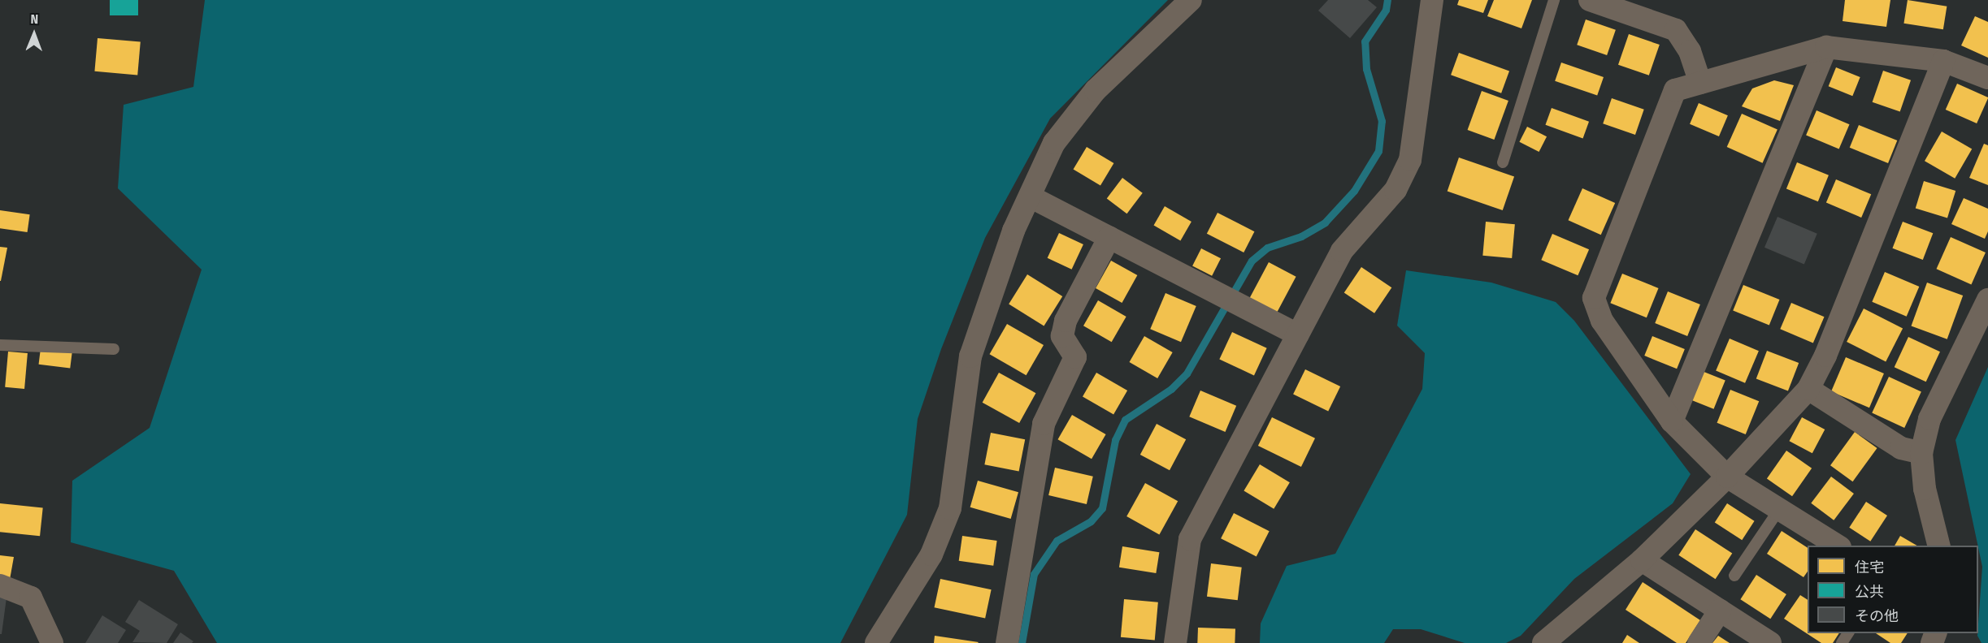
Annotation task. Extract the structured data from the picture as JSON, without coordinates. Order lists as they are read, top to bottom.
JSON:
{
  "legend": ["住宅", "公共", "その他"],
  "north": "top"
}
